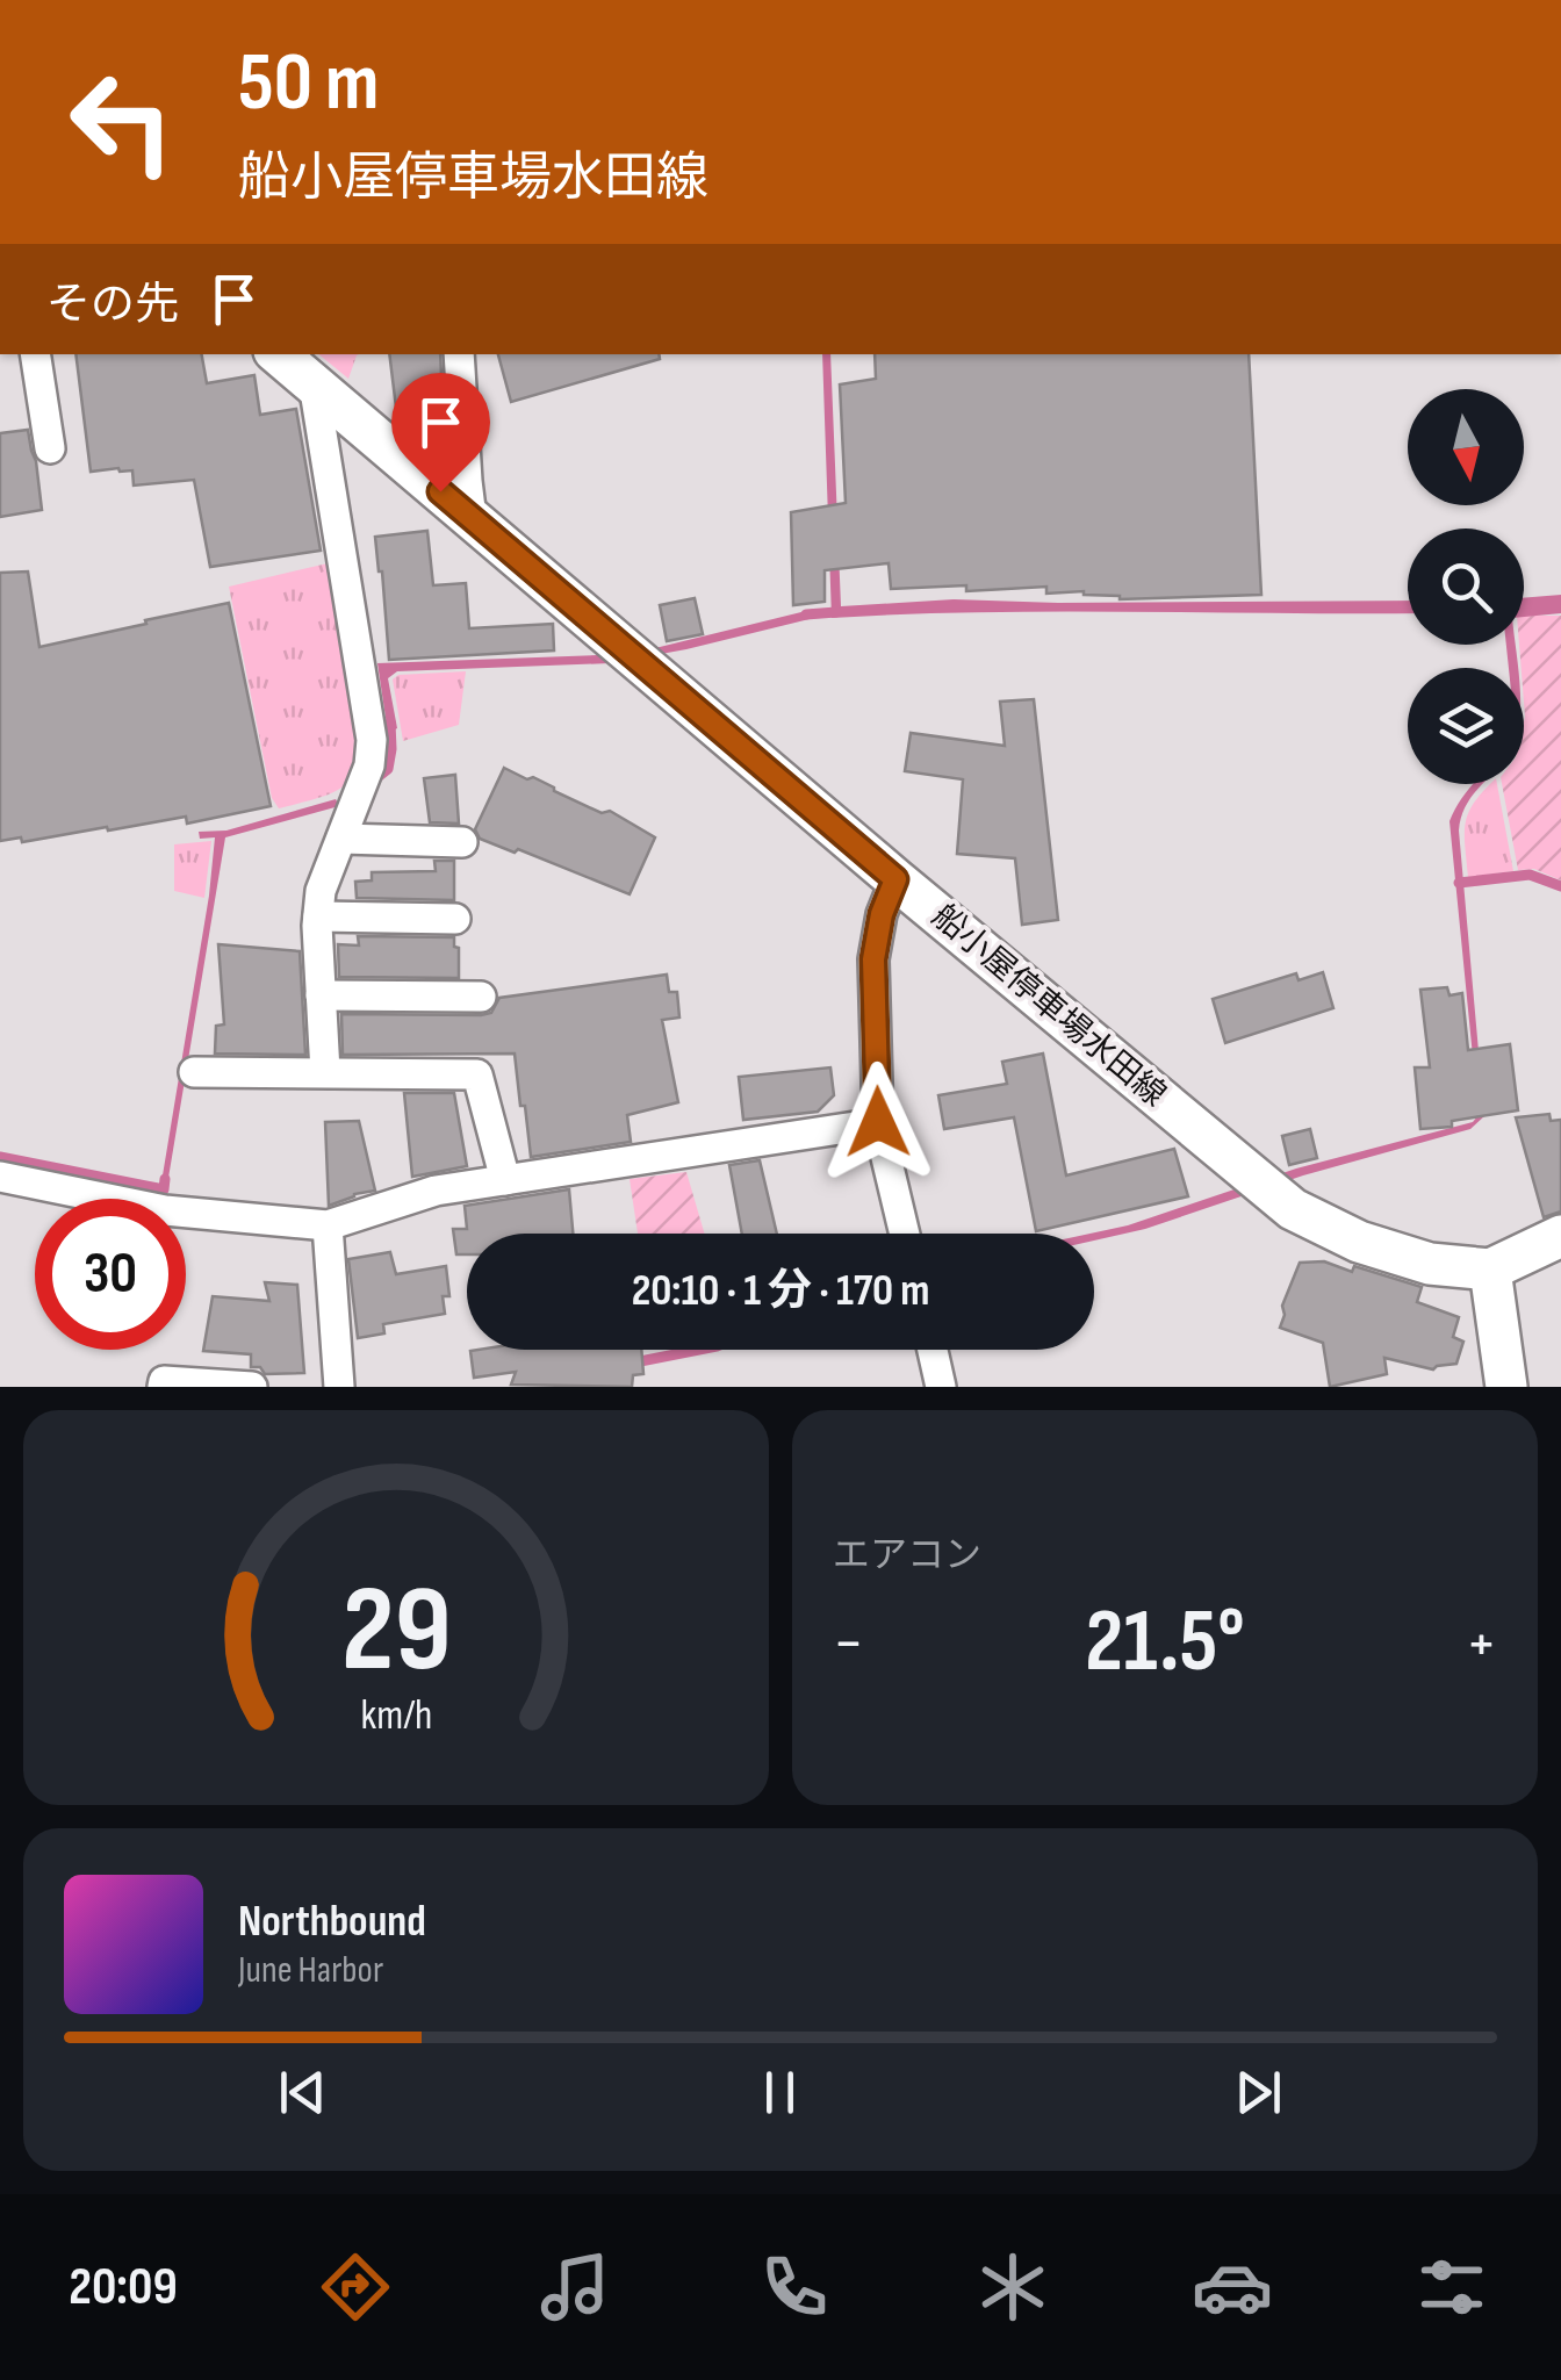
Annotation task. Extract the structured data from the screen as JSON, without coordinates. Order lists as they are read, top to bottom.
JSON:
{
  "streets": {
    "main road": ["船小屋停車場水田線"]
  },
  "north": "bottom",
  "page": {
    "turn": ["50 m", "船小屋停車場水田線"],
    "then": "その先",
    "limit": "30",
    "trip": "20:10 · 1 分 · 170 m",
    "tile": "エアコン",
    "heat": ["−", "21.5°", "+"],
    "song": ["Northbound", "June Harbor"],
    "tabs": "20:09",
    "gauge": ["29", "km/h"]
  }
}
